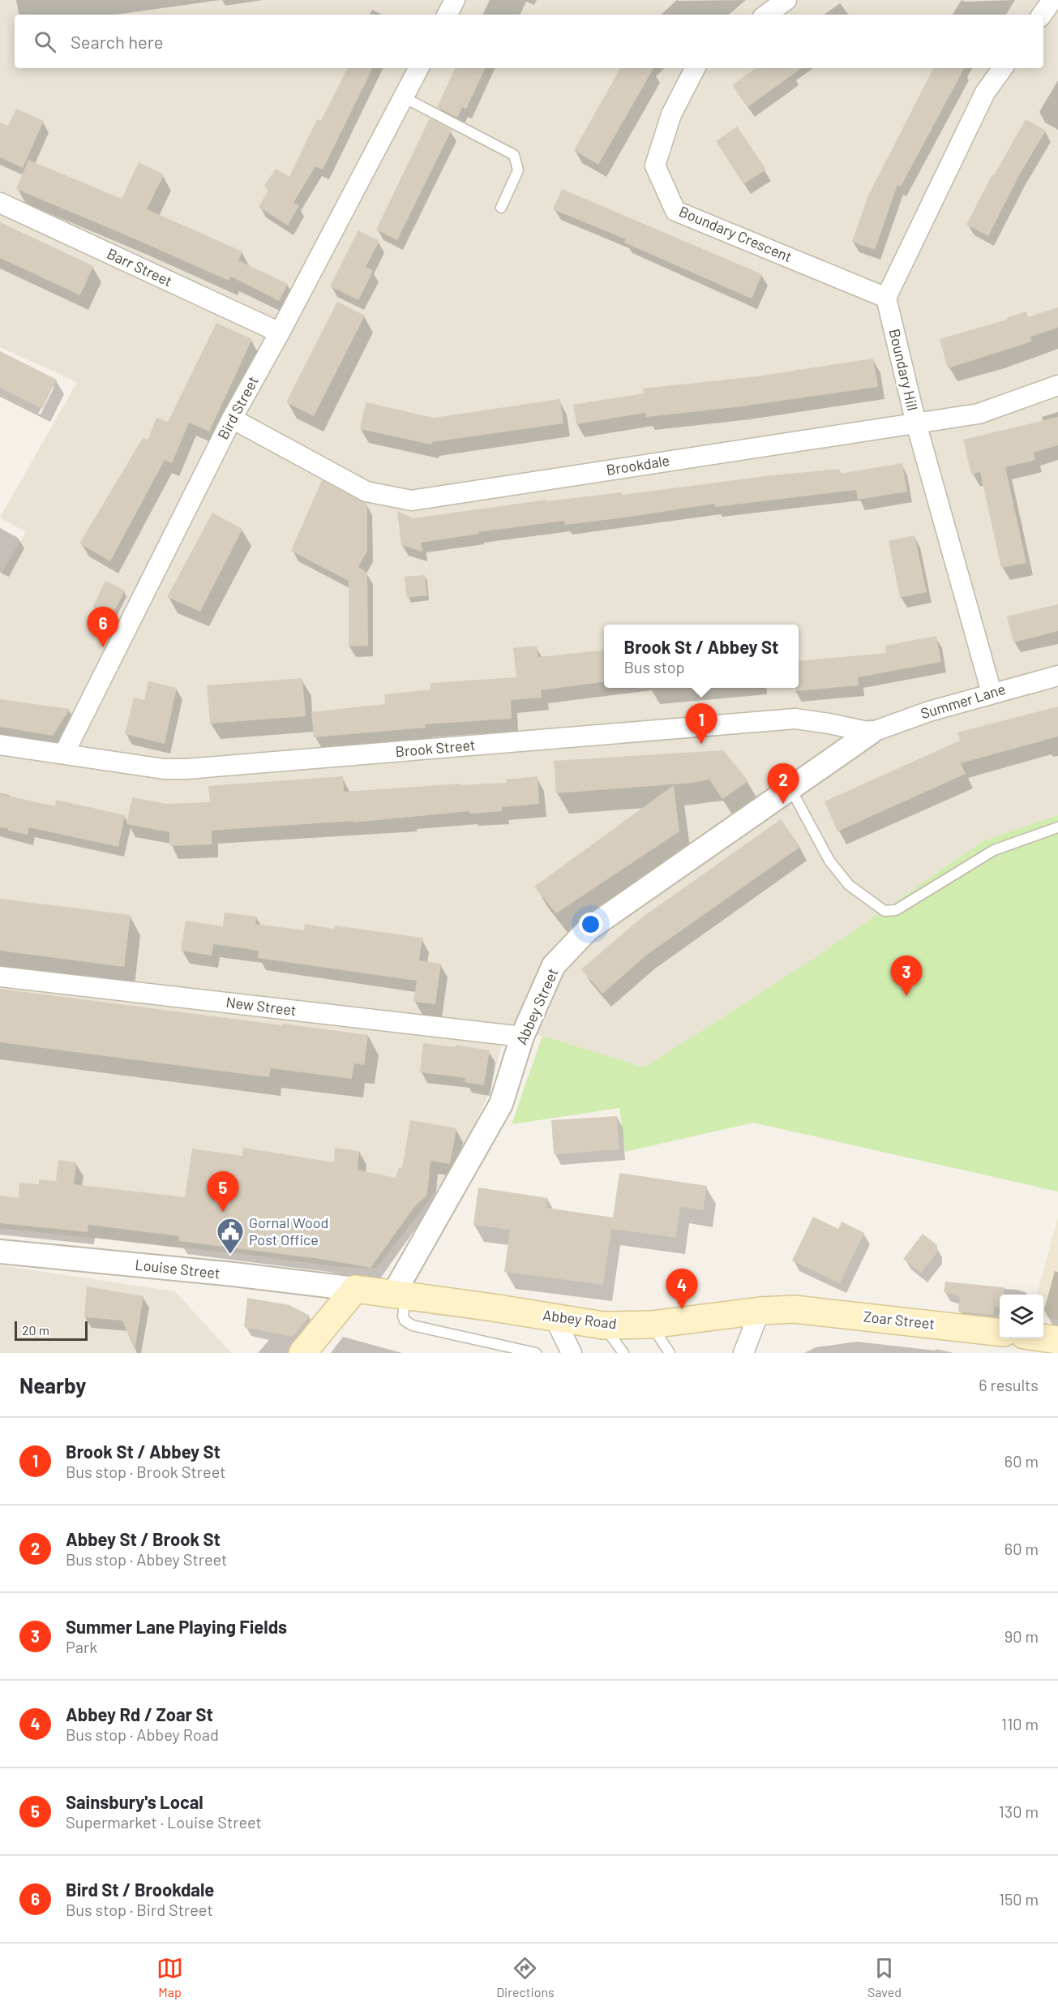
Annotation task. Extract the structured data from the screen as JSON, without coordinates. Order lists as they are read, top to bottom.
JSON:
{
  "streets": {
    "main road": ["Abbey Road", "Zoar Street"],
    "street": [
      "Boundary Crescent",
      "Barr Street",
      "Boundary Hill",
      "Bird Street",
      "Brookdale",
      "Summer Lane",
      "Brook Street",
      "New Street",
      "Abbey Street",
      "Louise Street"
    ]
  },
  "crossings": [
    ["Boundary Crescent", "Boundary Hill"],
    ["Barr Street", "Bird Street"],
    ["Boundary Hill", "Brookdale"],
    ["Boundary Hill", "Summer Lane"],
    ["Bird Street", "Brookdale"],
    ["Bird Street", "Brook Street"],
    ["Summer Lane", "Brook Street"],
    ["Summer Lane", "Abbey Street"],
    ["Brook Street", "Abbey Street"],
    ["New Street", "Abbey Street"],
    ["Abbey Street", "Abbey Road"],
    ["Louise Street", "Abbey Road"],
    ["Abbey Road", "Zoar Street"]
  ],
  "places": {
    "public building": ["Gornal Wood Post Office"]
  },
  "scale_bar": "20 m",
  "page": {
    "search": "Search here",
    "pins": [
      "6",
      "1",
      "2",
      "3",
      "5",
      "4"
    ],
    "popup": ["Brook St / Abbey St", "Bus stop"],
    "scale": "20 m",
    "heading": ["Nearby", "6 results"],
    "list": [
      {
        "mark": "1",
        "name": "Brook St / Abbey St",
        "note": "Bus stop · Brook Street",
        "value": "60 m"
      },
      {
        "mark": "2",
        "name": "Abbey St / Brook St",
        "note": "Bus stop · Abbey Street",
        "value": "60 m"
      },
      {
        "mark": "3",
        "name": "Summer Lane Playing Fields",
        "note": "Park",
        "value": "90 m"
      },
      {
        "mark": "4",
        "name": "Abbey Rd / Zoar St",
        "note": "Bus stop · Abbey Road",
        "value": "110 m"
      },
      {
        "mark": "5",
        "name": "Sainsbury's Local",
        "note": "Supermarket · Louise Street",
        "value": "130 m"
      },
      {
        "mark": "6",
        "name": "Bird St / Brookdale",
        "note": "Bus stop · Bird Street",
        "value": "150 m"
      }
    ],
    "nav": ["Map", "Directions", "Saved"]
  }
}
